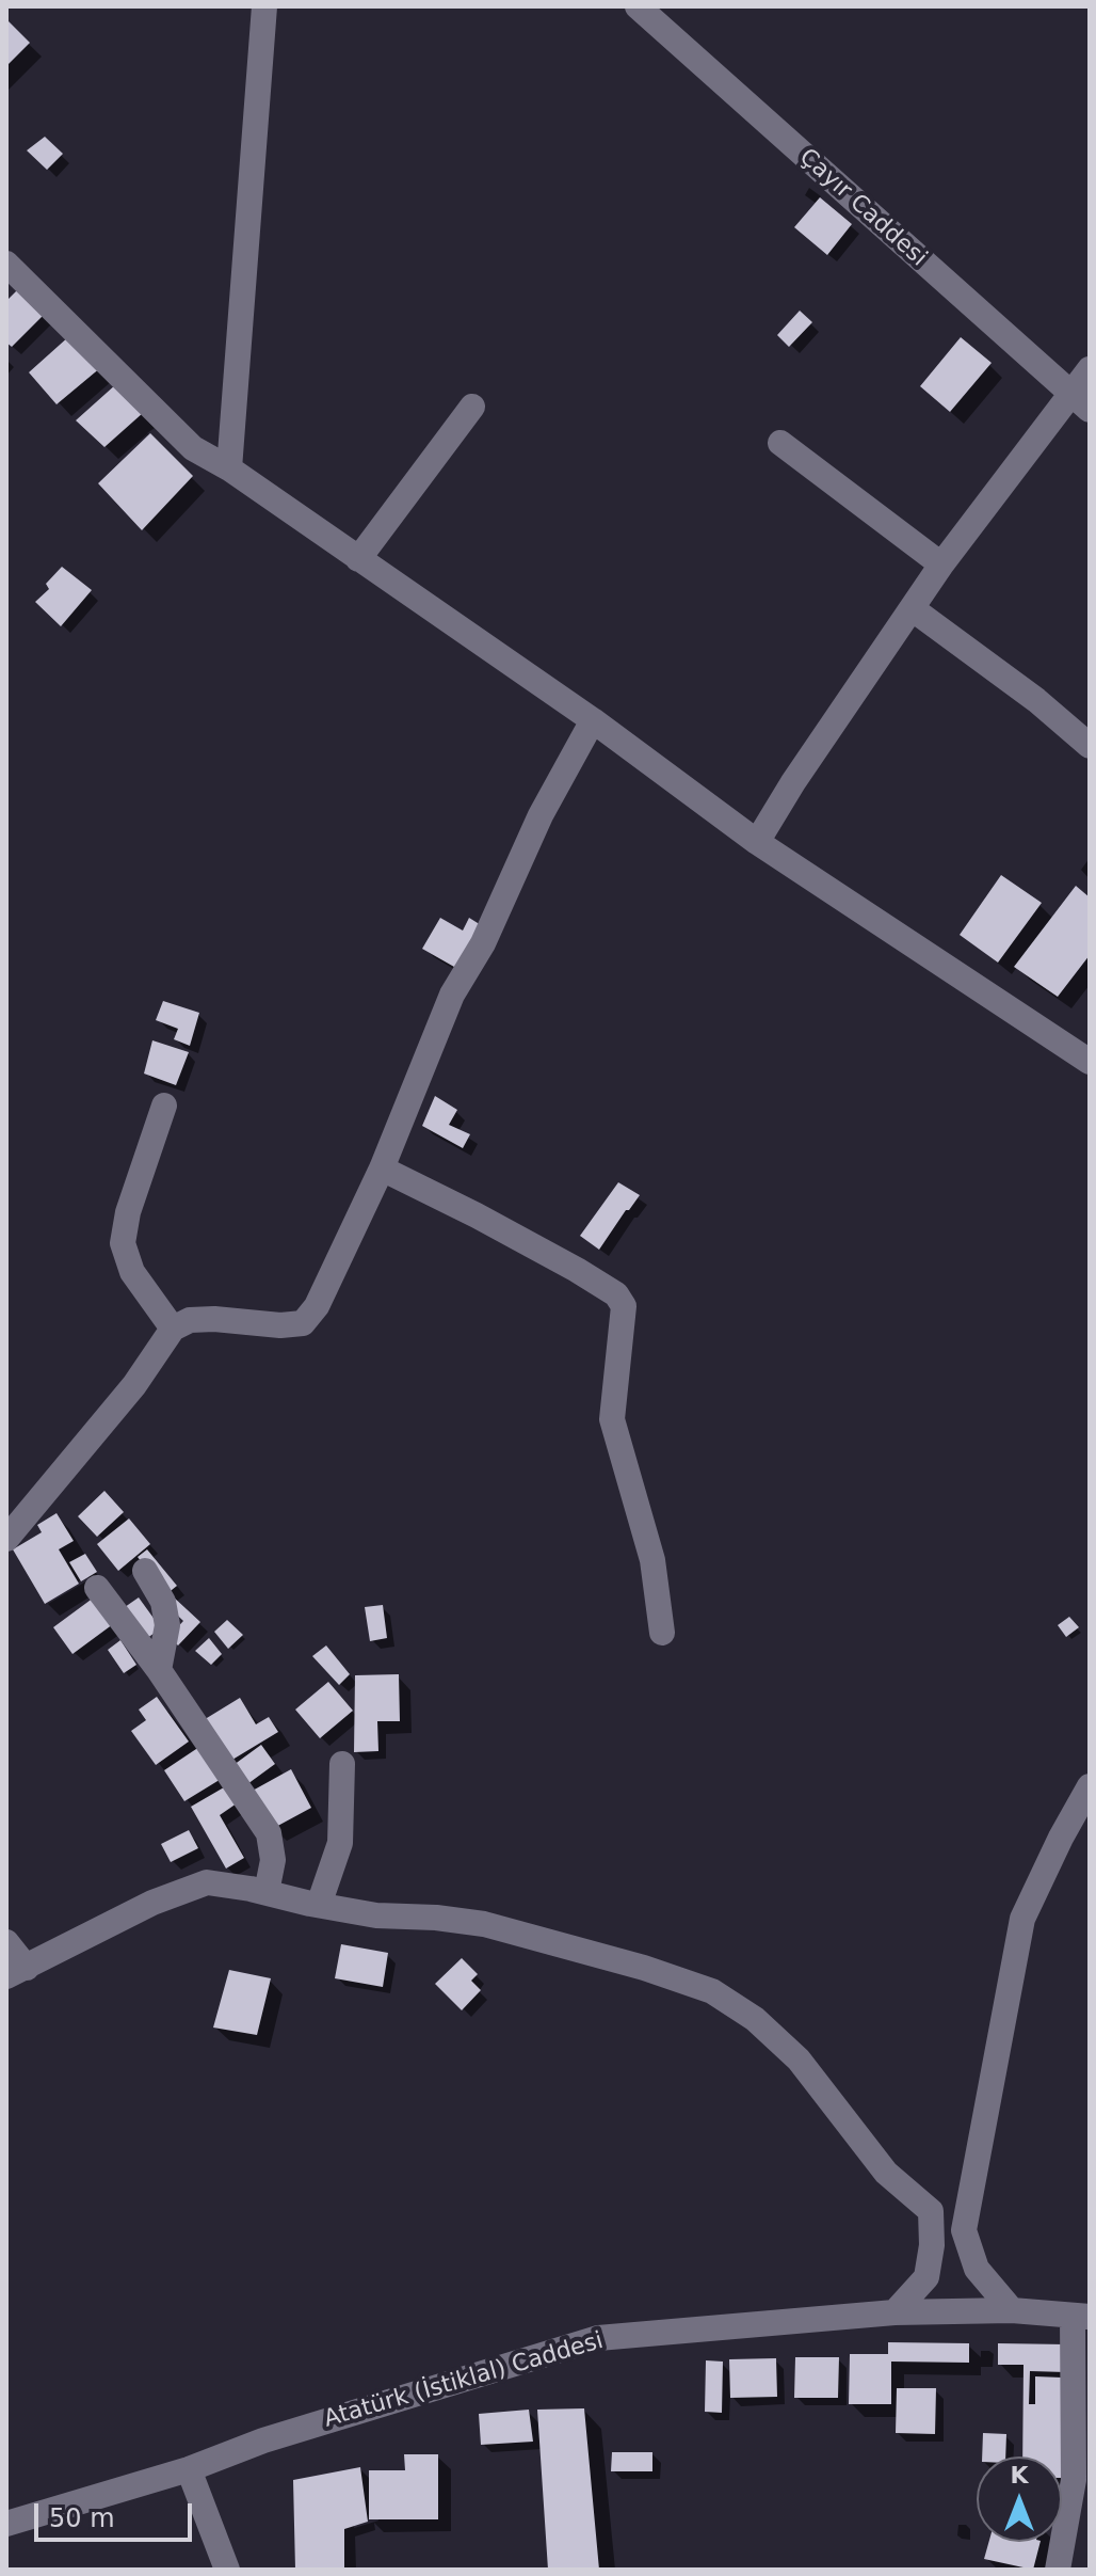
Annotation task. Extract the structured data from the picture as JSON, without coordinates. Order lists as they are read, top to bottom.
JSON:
{
  "streets": {
    "street": ["Çayır Caddesi", "Atatürk (İstiklal) Caddesi"]
  },
  "scale_bar": "50 m",
  "north": "top"
}
